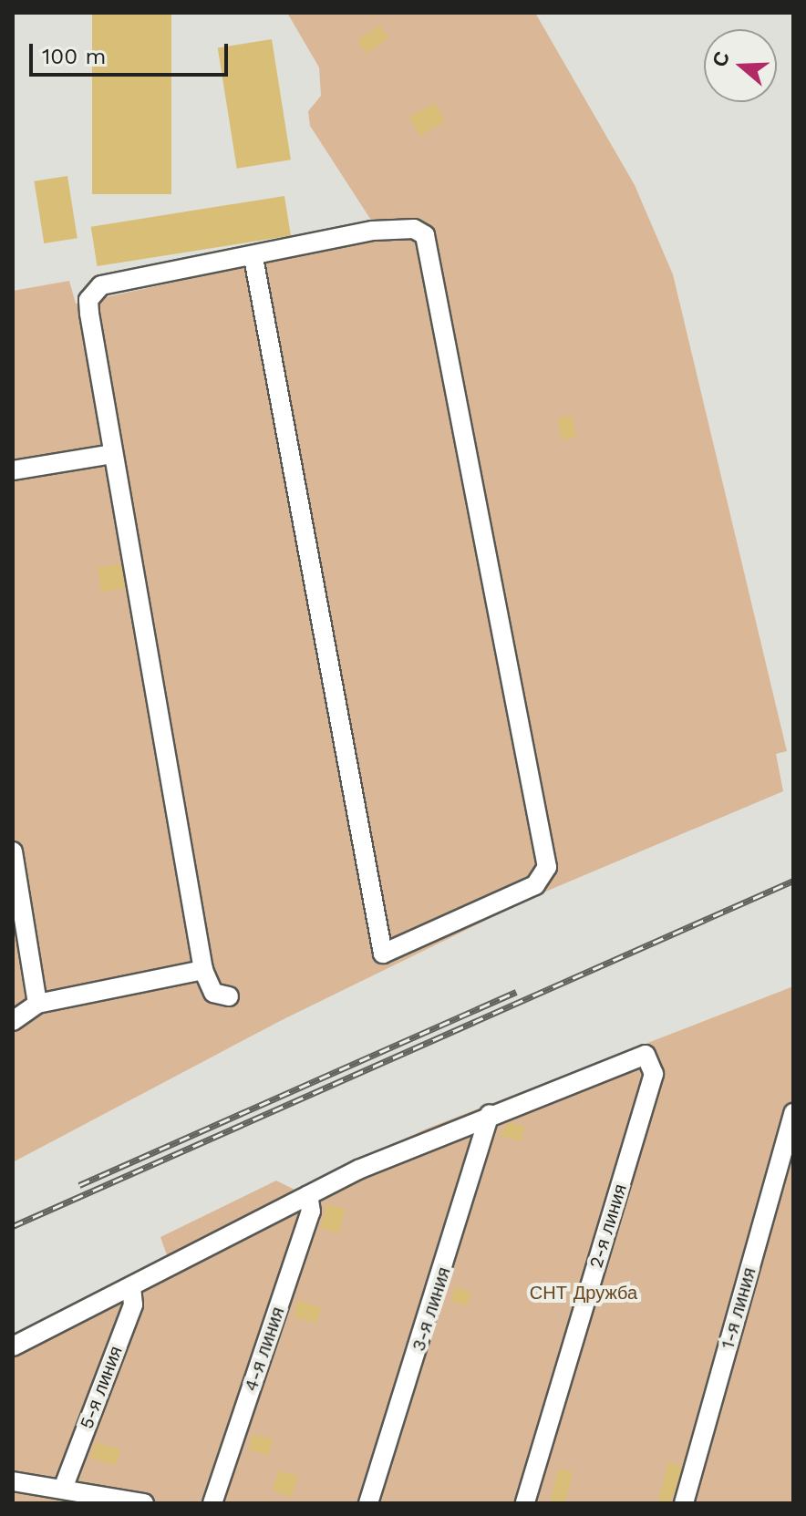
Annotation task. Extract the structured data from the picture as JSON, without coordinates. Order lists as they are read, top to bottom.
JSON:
{
  "streets": {
    "street": [
      "2-я линия",
      "1-я линия",
      "3-я линия",
      "4-я линия",
      "5-я линия"
    ]
  },
  "crossings": [
    ["2-я линия", "3-я линия"]
  ],
  "parks": ["СНТ Дружба"],
  "scale_bar": "100 m",
  "north": "left"
}
